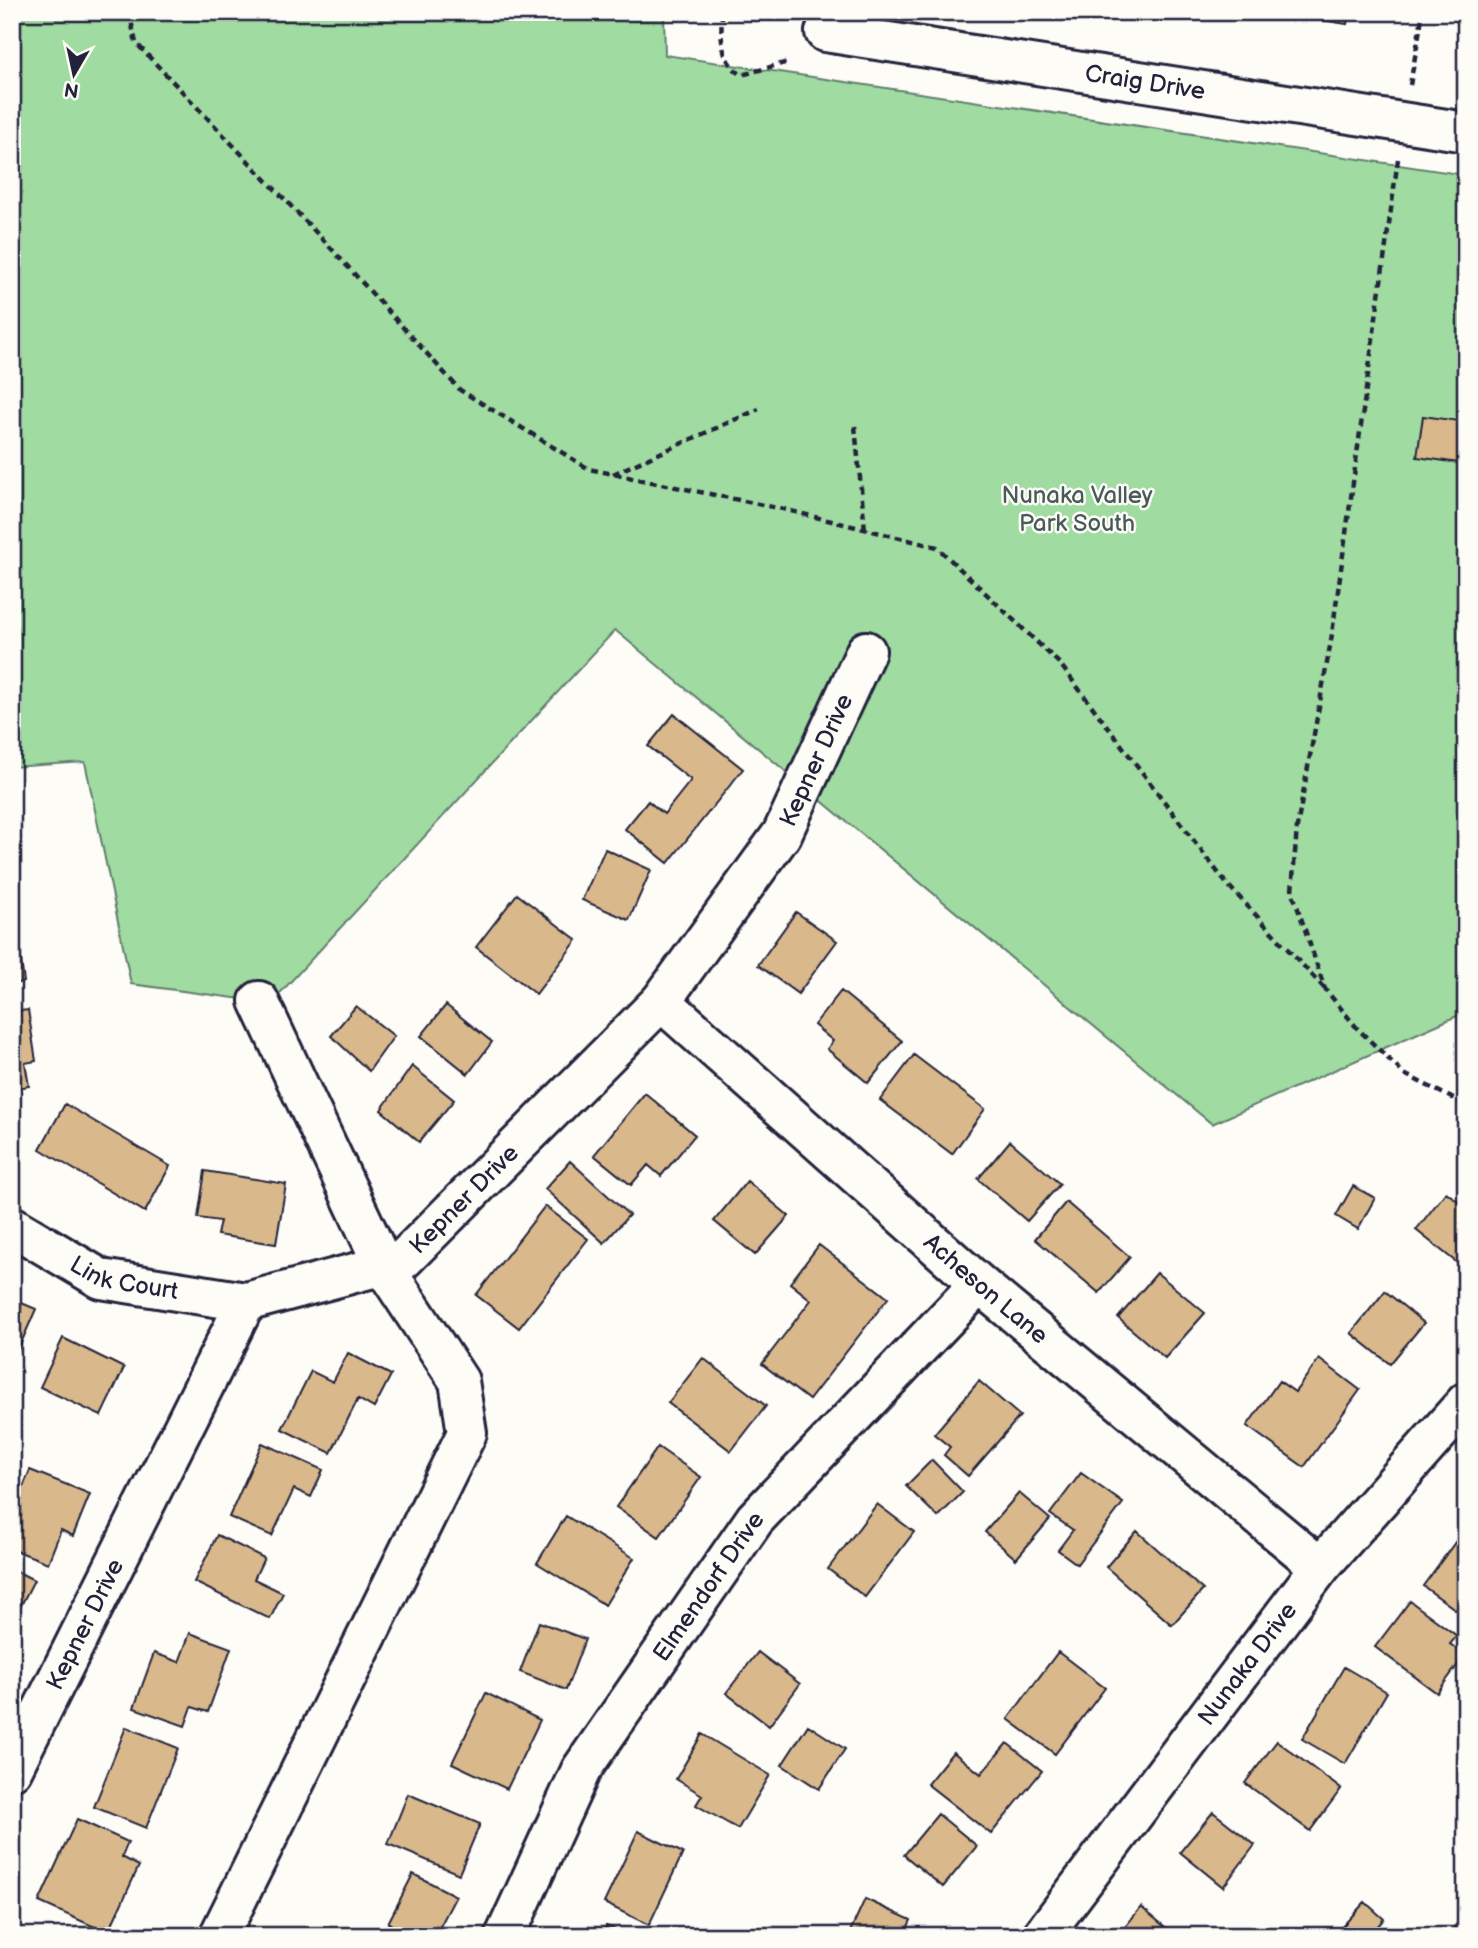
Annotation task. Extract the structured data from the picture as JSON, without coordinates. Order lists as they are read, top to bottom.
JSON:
{
  "streets": {
    "street": [
      "Craig Drive",
      "Kepner Drive",
      "Link Court",
      "Acheson Lane",
      "Elmendorf Drive",
      "Nunaka Drive"
    ]
  },
  "crossings": [
    ["Kepner Drive", "Link Court"],
    ["Kepner Drive", "Acheson Lane"],
    ["Acheson Lane", "Elmendorf Drive"],
    ["Acheson Lane", "Nunaka Drive"]
  ],
  "parks": ["Nunaka Valley Park South"],
  "north": "bottom"
}
